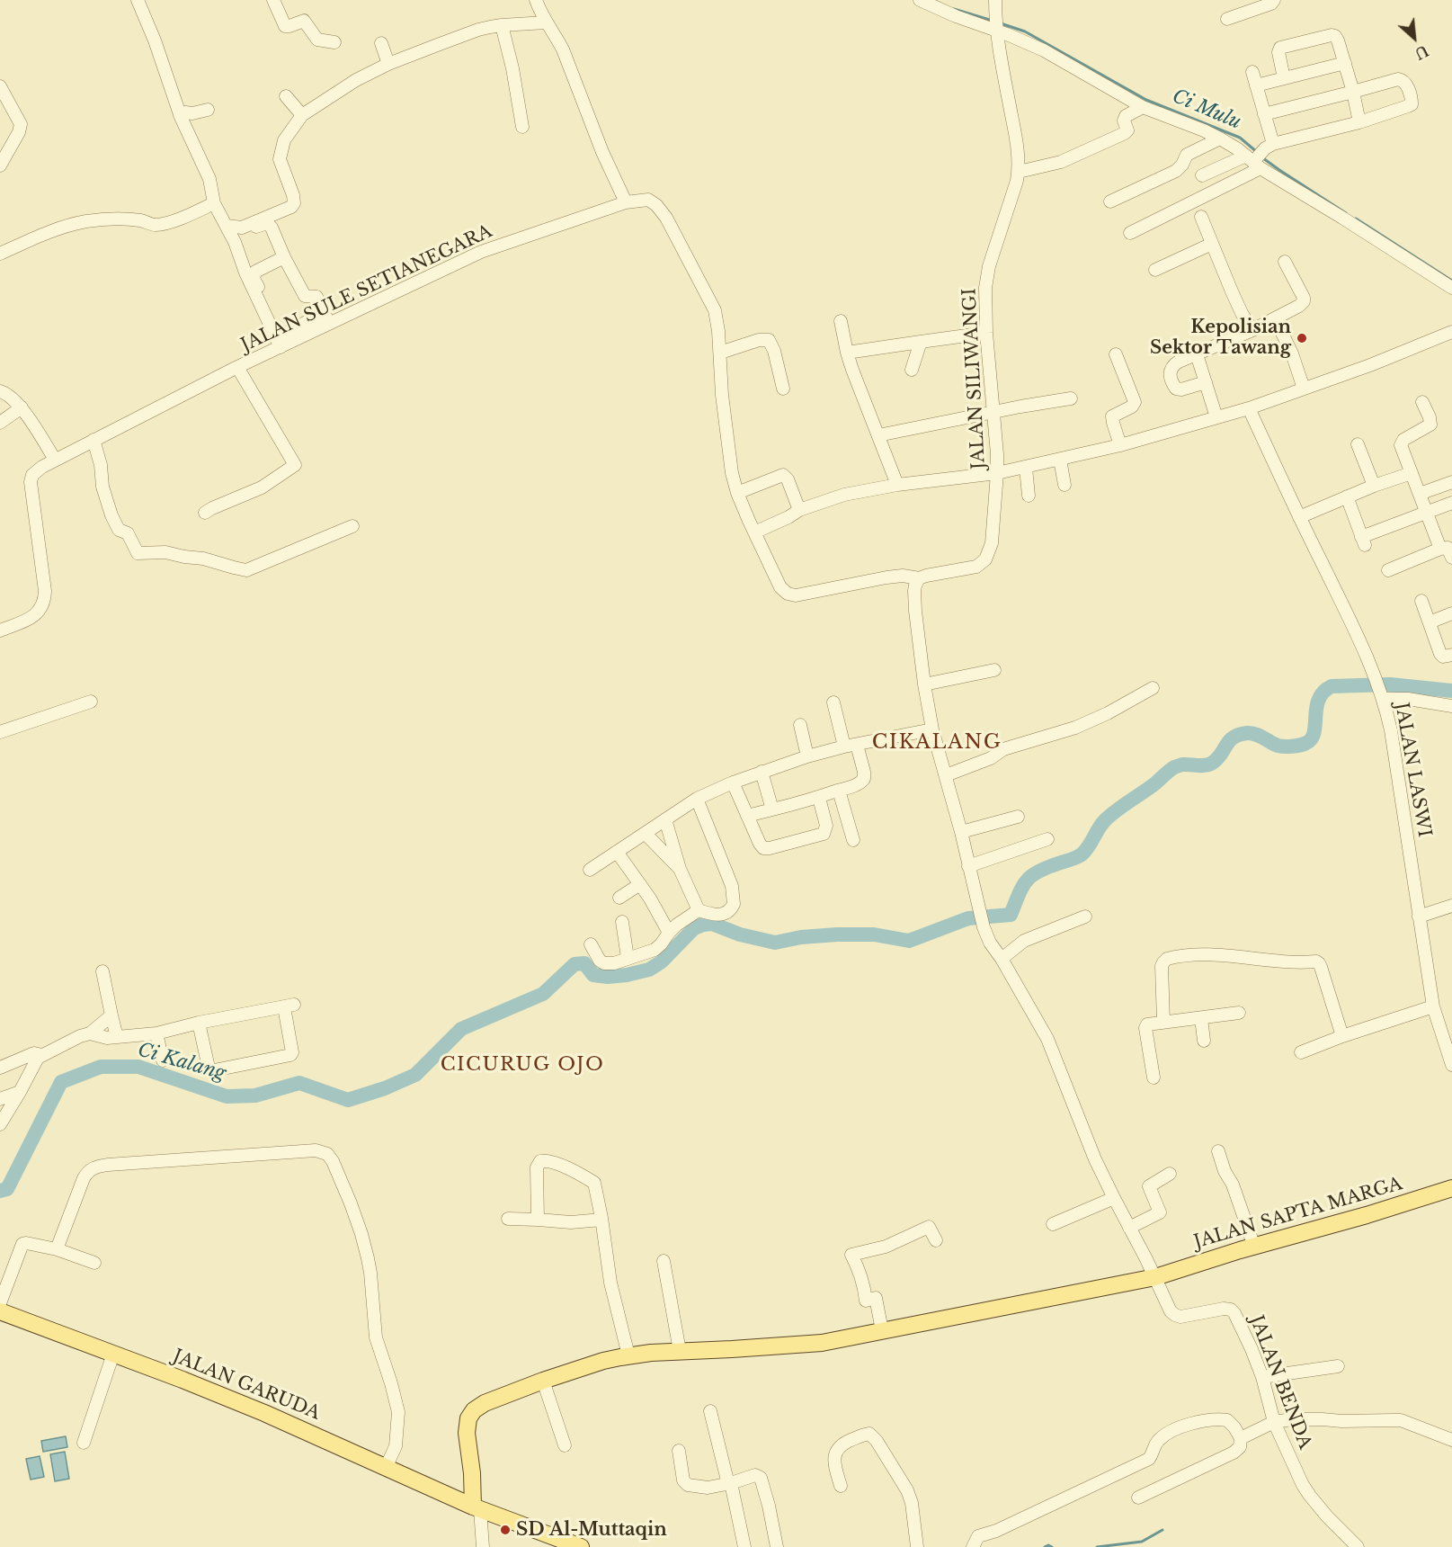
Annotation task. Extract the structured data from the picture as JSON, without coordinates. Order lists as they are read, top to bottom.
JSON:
{
  "streets": {
    "main road": ["JALAN SAPTA MARGA", "JALAN GARUDA"],
    "street": [
      "JALAN SULE SETIANEGARA",
      "JALAN SILIWANGI",
      "JALAN LASWI",
      "JALAN BENDA"
    ]
  },
  "crossings": [
    ["JALAN SULE SETIANEGARA", "JALAN SILIWANGI"],
    ["JALAN SAPTA MARGA", "JALAN BENDA"],
    ["JALAN SAPTA MARGA", "JALAN GARUDA"]
  ],
  "districts": ["CIKALANG", "CICURUG OJO"],
  "water": ["Ci Mulu", "Ci Kalang"],
  "places": ["Kepolisian Sektor Tawang", "SD Al-Muttaqin"],
  "north": "bottom right"
}
